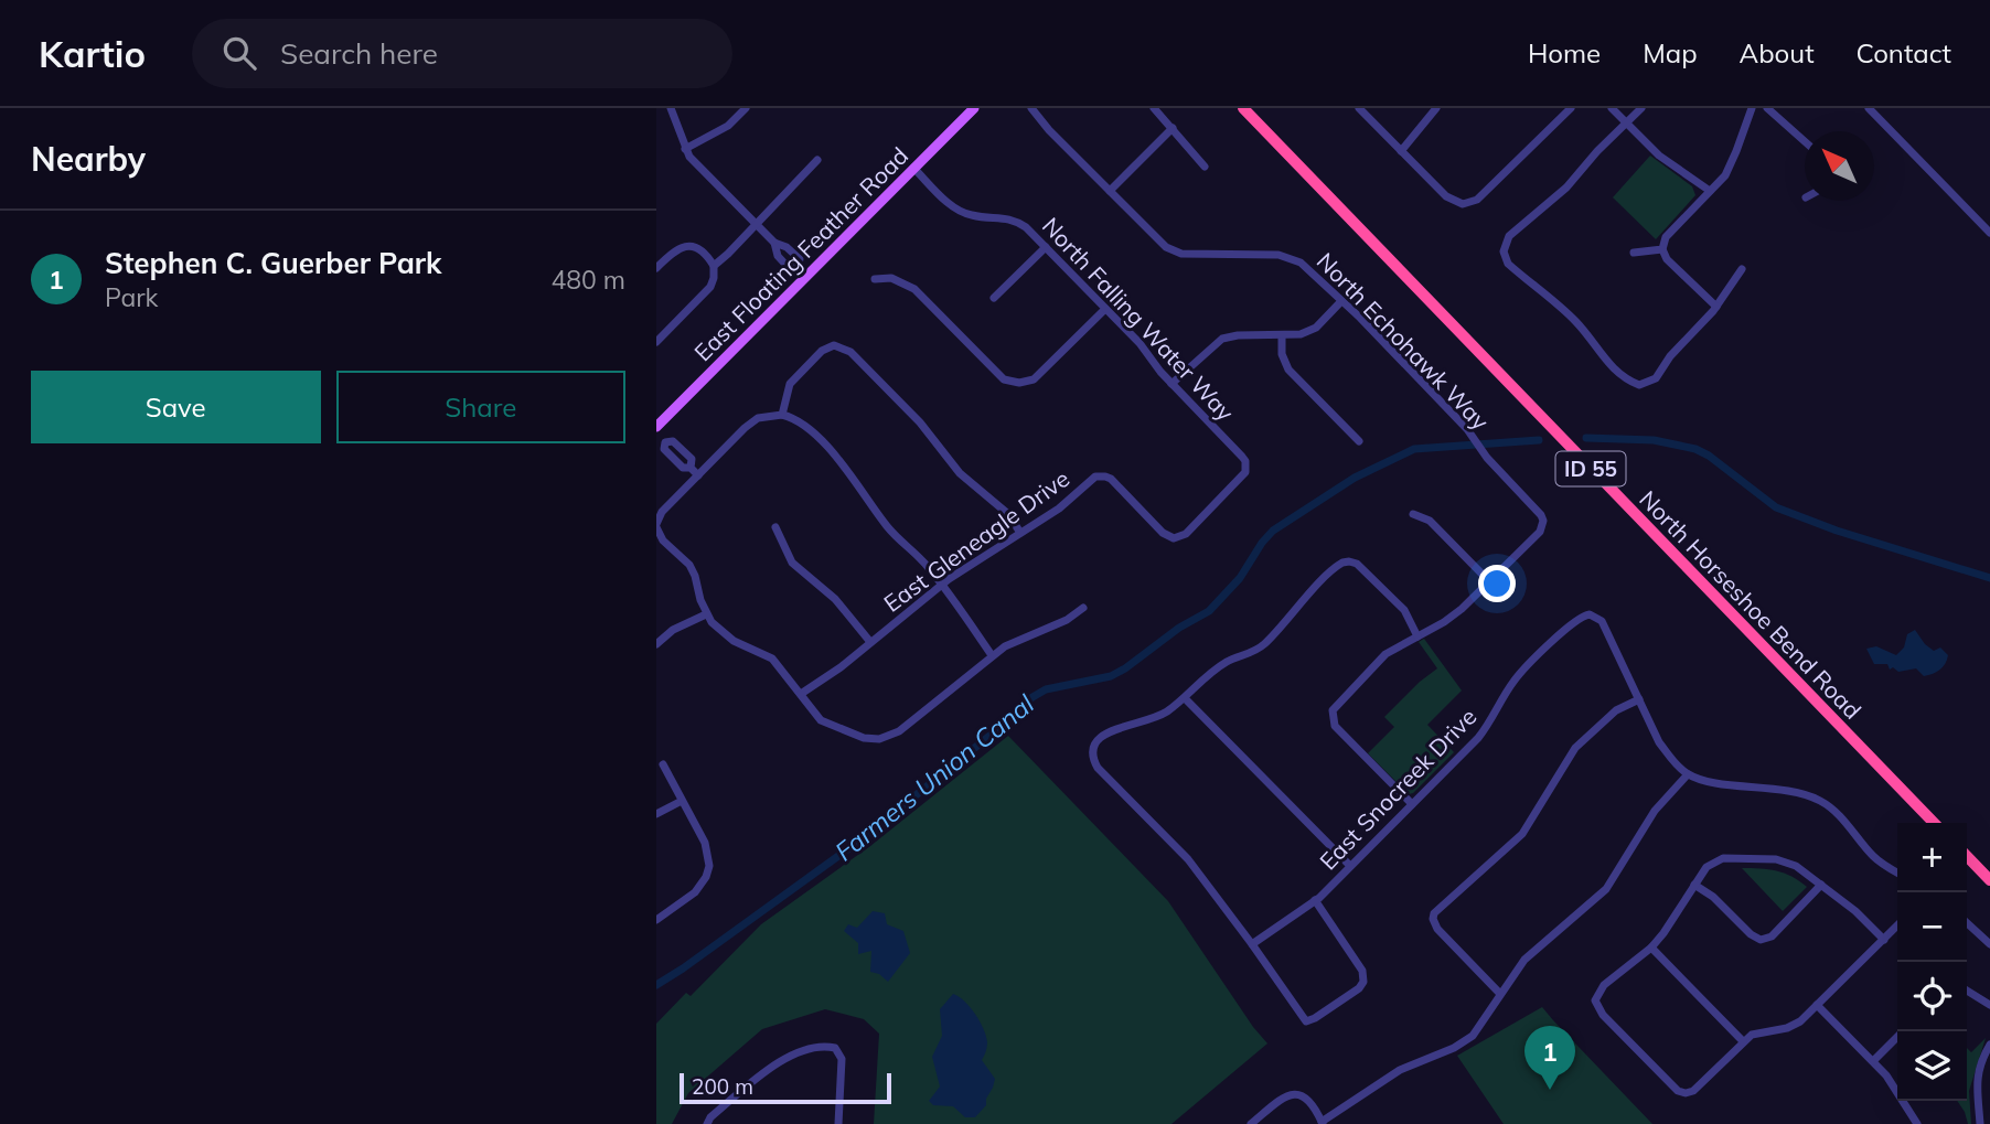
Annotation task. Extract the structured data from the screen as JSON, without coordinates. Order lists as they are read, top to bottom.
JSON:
{
  "streets": {
    "highway": ["ID 55", "North Horseshoe Bend Road"],
    "main road": ["East Floating Feather Road"],
    "street": [
      "North Falling Water Way",
      "North Echohawk Way",
      "East Gleneagle Drive",
      "East Snocreek Drive"
    ]
  },
  "crossings": [
    ["East Floating Feather Road", "North Falling Water Way"],
    ["North Falling Water Way", "East Gleneagle Drive"]
  ],
  "water": ["Farmers Union Canal"],
  "scale_bar": "200 m",
  "north": "top left",
  "page": {
    "header": "Kartio",
    "search": "Search here",
    "nav": [
      "Home",
      "Map",
      "About",
      "Contact"
    ],
    "heading": "Nearby",
    "list": [
      {
        "mark": "1",
        "name": "Stephen C. Guerber Park",
        "note": "Park",
        "value": "480 m"
      }
    ],
    "buttons": ["Save", "Share"],
    "map_buttons": ["+", "−"],
    "pins": "1",
    "scale": "200 m"
  }
}
